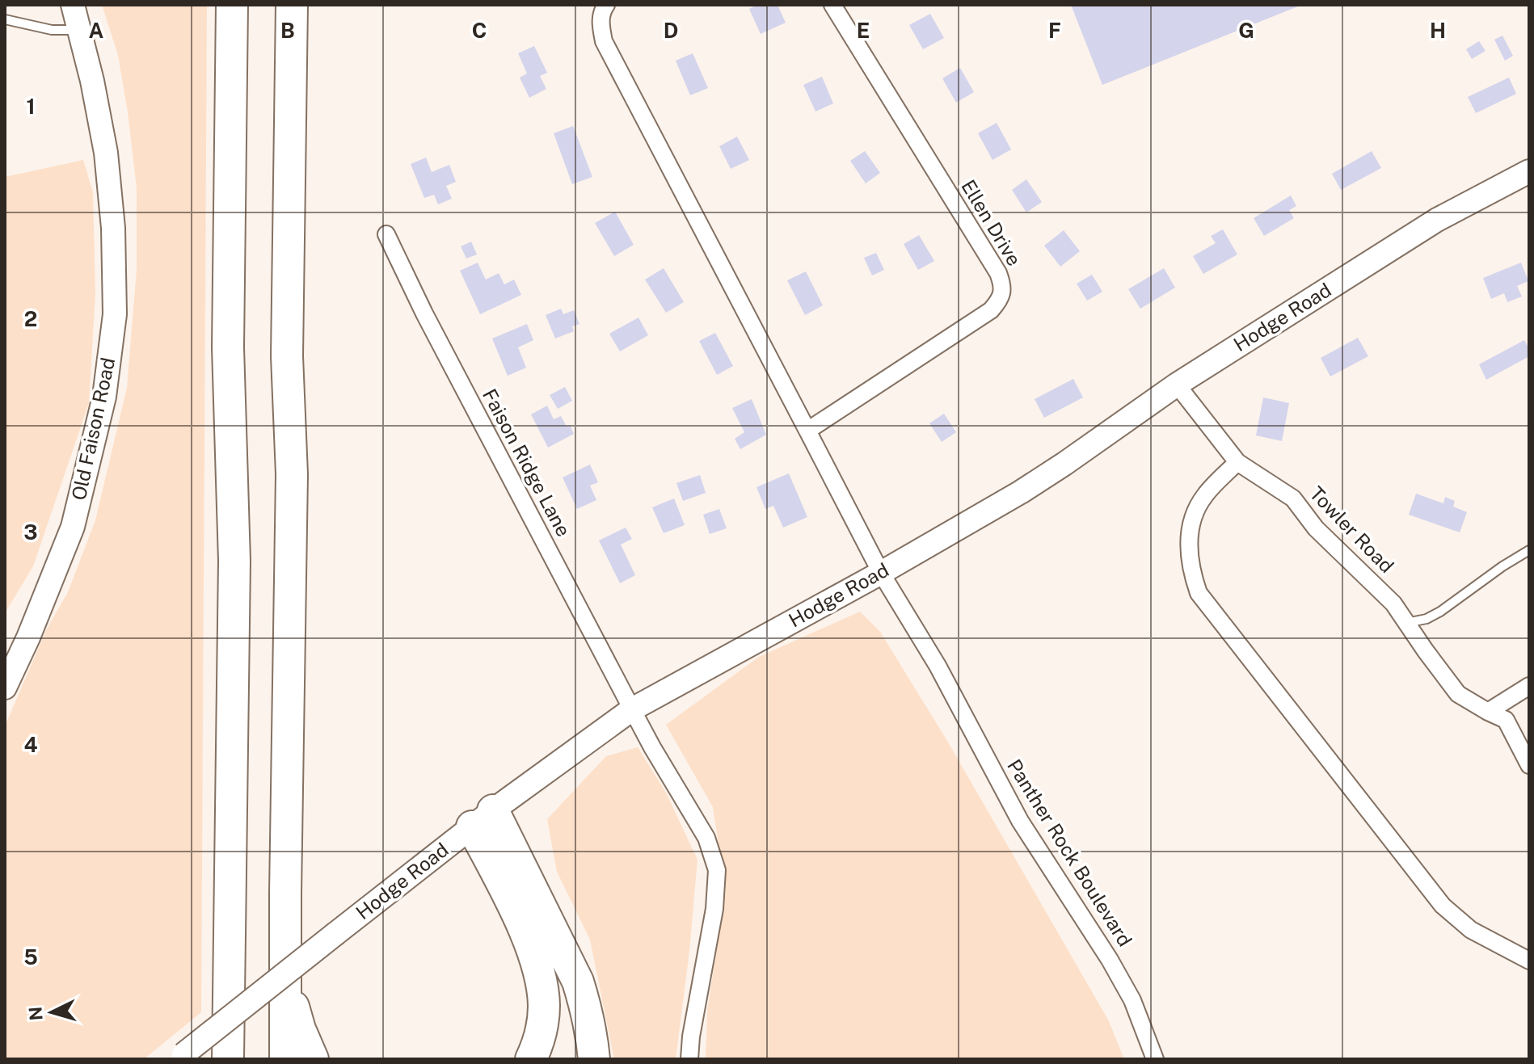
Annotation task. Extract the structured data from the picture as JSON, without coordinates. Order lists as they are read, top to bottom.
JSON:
{
  "streets": {
    "main road": ["Hodge Road", "Old Faison Road"],
    "street": [
      "Ellen Drive",
      "Faison Ridge Lane",
      "Towler Road",
      "Panther Rock Boulevard"
    ]
  },
  "crossings": [
    ["Hodge Road", "Faison Ridge Lane"],
    ["Hodge Road", "Towler Road"],
    ["Hodge Road", "Panther Rock Boulevard"]
  ],
  "north": "left",
  "grid": {
    "columns": [
      "A",
      "B",
      "C",
      "D",
      "E",
      "F",
      "G",
      "H"
    ],
    "rows": [
      "1",
      "2",
      "3",
      "4",
      "5"
    ]
  }
}
